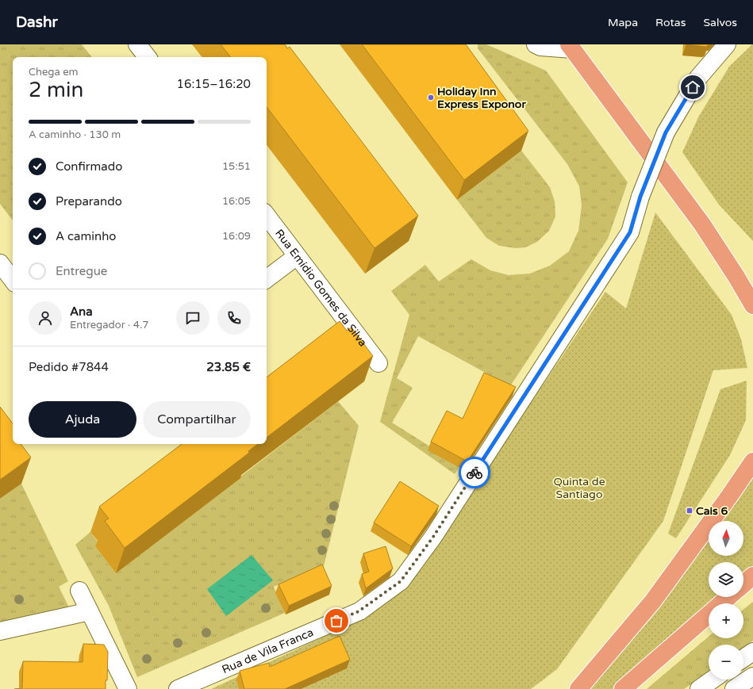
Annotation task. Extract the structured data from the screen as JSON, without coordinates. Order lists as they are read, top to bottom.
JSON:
{
  "streets": {
    "street": ["Rua Emídio Gomes da Silva", "Rua de Vila Franca"]
  },
  "parks": ["Quinta de Santiago"],
  "places": {
    "other": ["Holiday Inn Express Exponor"],
    "transit": ["Cais 6"]
  },
  "north": "top",
  "page": {
    "header": "Dashr",
    "nav": ["Mapa", "Rotas", "Salvos"],
    "heading": ["2 min", "Chega em", "16:15–16:20"],
    "panel": [
      "Ana",
      "Entregador · 4.7",
      "Pedido #7844",
      "23.85 €"
    ],
    "bar": "A caminho · 130 m",
    "list": [
      ["Confirmado", "15:51"],
      ["Preparando", "16:05"],
      ["A caminho", "16:09"],
      "Entregue"
    ],
    "buttons": ["Ajuda", "Compartilhar"],
    "map_buttons": ["+", "−"]
  }
}
